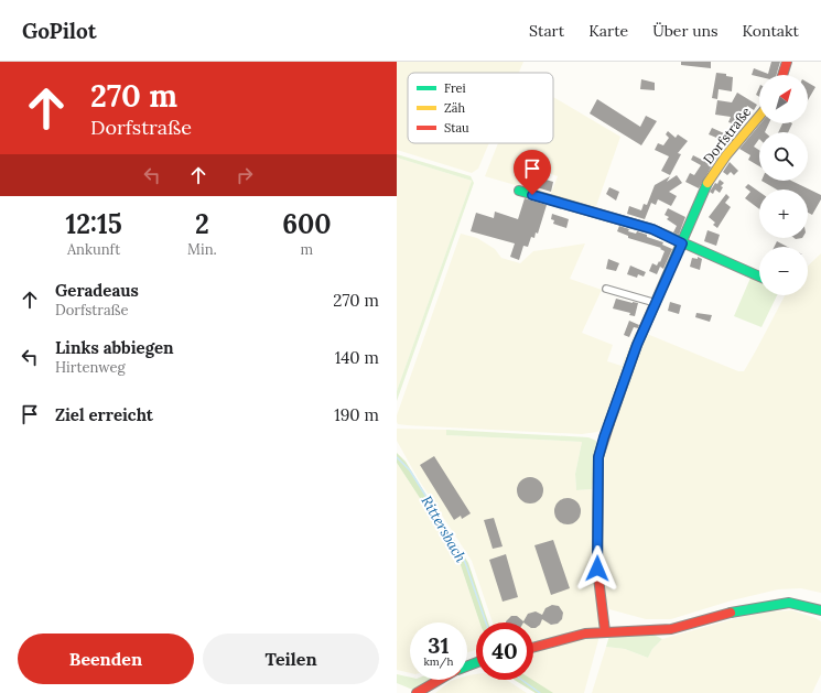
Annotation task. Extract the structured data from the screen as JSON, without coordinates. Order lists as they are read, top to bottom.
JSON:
{
  "streets": {
    "street": ["Dorfstraße"]
  },
  "water": ["Rittersbach"],
  "legend": ["Frei", "Zäh", "Stau"],
  "north": "top right",
  "page": {
    "header": "GoPilot",
    "nav": [
      "Start",
      "Karte",
      "Über uns",
      "Kontakt"
    ],
    "turn": ["270 m", "Dorfstraße"],
    "map_buttons": ["+", "−"],
    "eta": [
      "12:15",
      "Ankunft",
      "2",
      "Min.",
      "600",
      "m"
    ],
    "list": [
      {
        "name": "Geradeaus",
        "note": "Dorfstraße",
        "value": "270 m"
      },
      {
        "name": "Links abbiegen",
        "note": "Hirtenweg",
        "value": "140 m"
      },
      {
        "name": "Ziel erreicht",
        "value": "190 m"
      }
    ],
    "speed": "31 km/h",
    "limit": "40",
    "buttons": ["Beenden", "Teilen"]
  }
}
